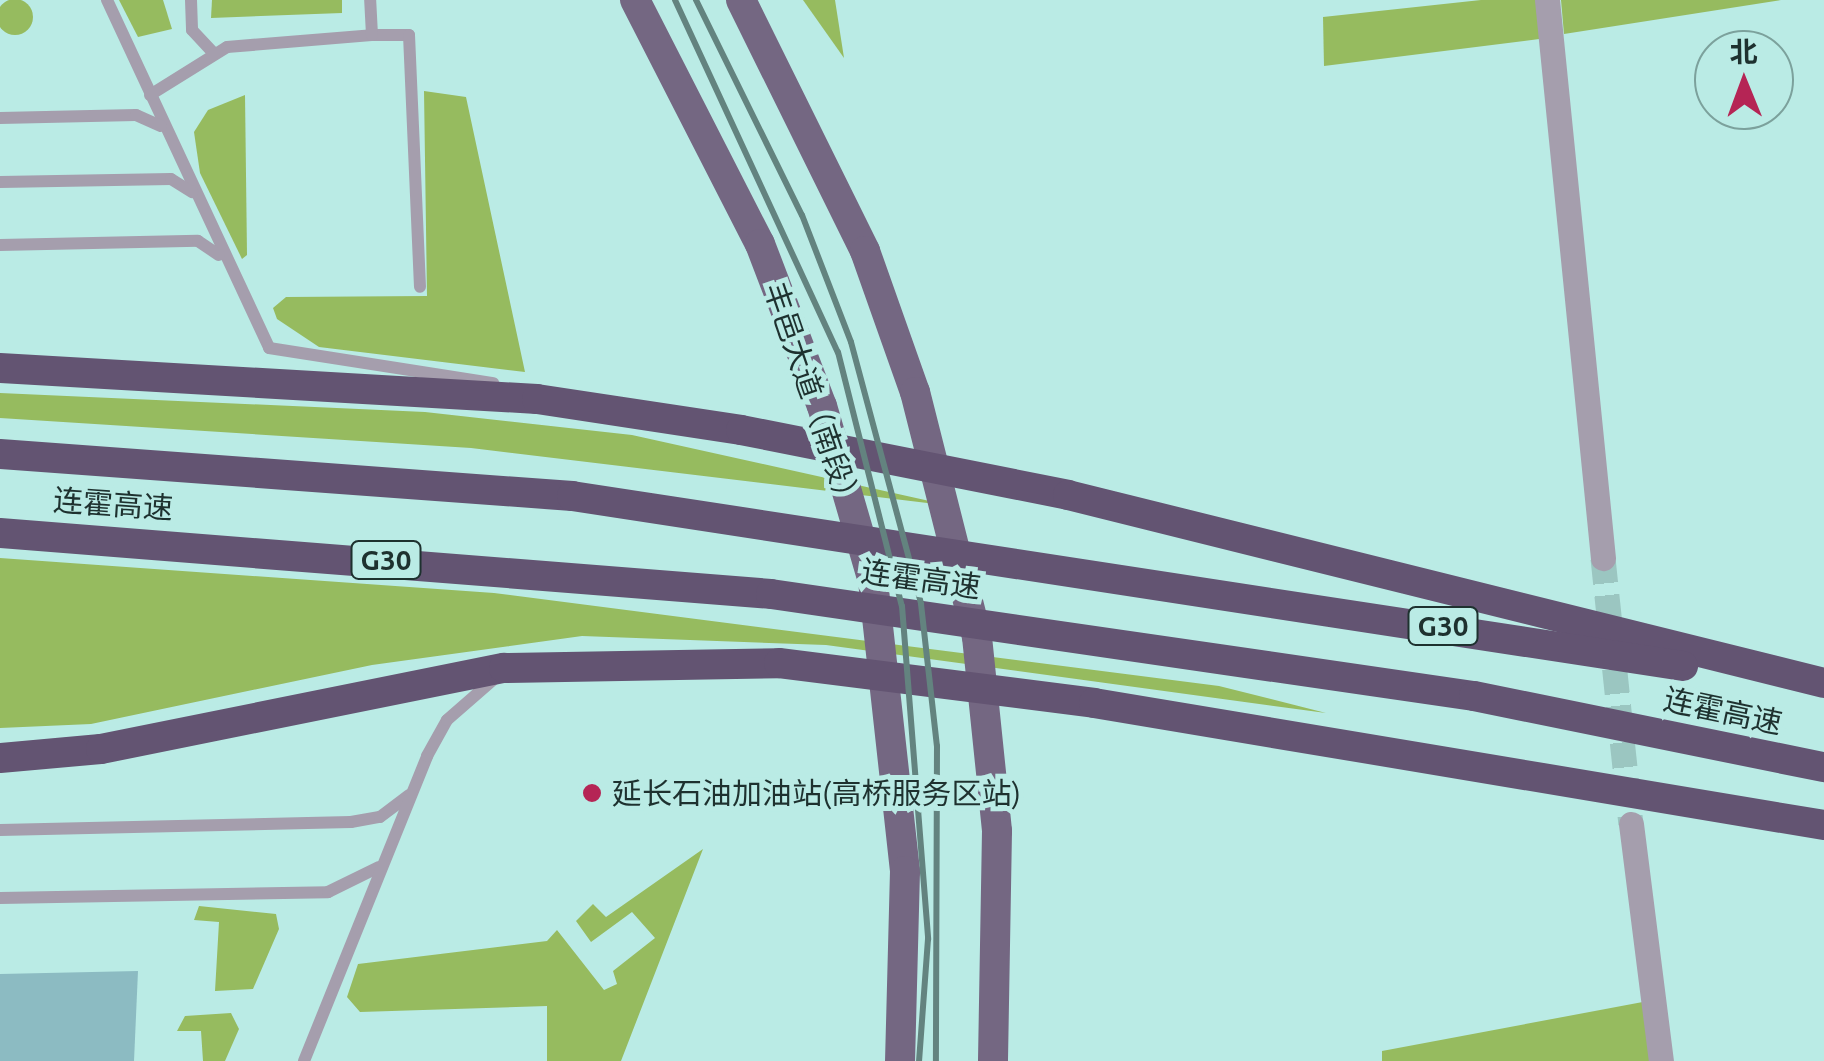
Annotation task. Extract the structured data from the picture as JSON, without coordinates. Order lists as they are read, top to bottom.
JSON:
{
  "streets": {
    "highway": ["连霍高速", "G30"],
    "main road": ["丰邑大道（南段）"]
  },
  "places": ["延长石油加油站(高桥服务区站)"],
  "north": "top"
}
